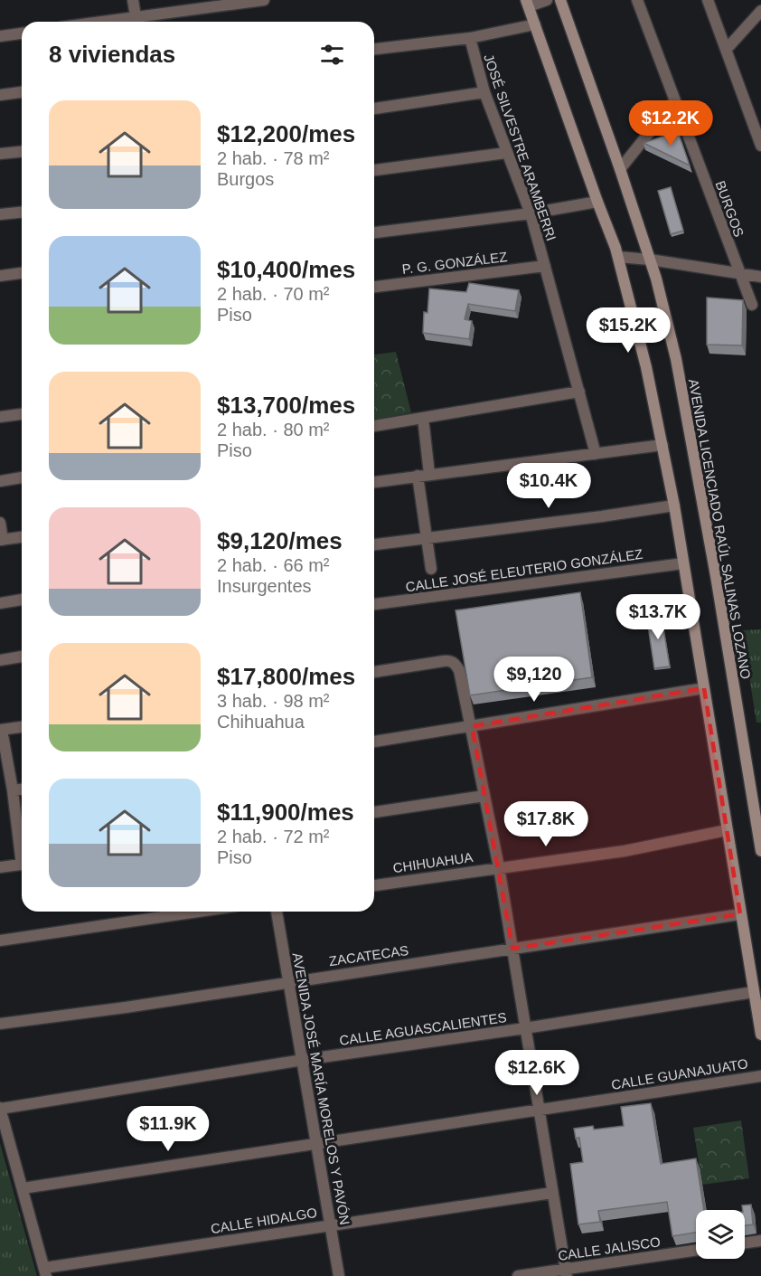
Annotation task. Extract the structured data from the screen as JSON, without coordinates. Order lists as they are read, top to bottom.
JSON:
{
  "streets": {
    "main road": ["AVENIDA LICENCIADO RAÚL SALINAS LOZANO"],
    "street": [
      "JOSÉ SILVESTRE ARAMBERRI",
      "BURGOS",
      "P. G. GONZÁLEZ",
      "CALLE JOSÉ ELEUTERIO GONZÁLEZ",
      "CHIHUAHUA",
      "ZACATECAS",
      "CALLE AGUASCALIENTES",
      "CALLE GUANAJUATO",
      "AVENIDA JOSÉ MARÍA MORELOS Y PAVÓN",
      "CALLE HIDALGO",
      "CALLE JALISCO"
    ]
  },
  "crossings": [
    ["JOSÉ SILVESTRE ARAMBERRI", "P. G. GONZÁLEZ"],
    ["ZACATECAS", "AVENIDA JOSÉ MARÍA MORELOS Y PAVÓN"],
    ["CALLE AGUASCALIENTES", "AVENIDA JOSÉ MARÍA MORELOS Y PAVÓN"],
    ["CALLE GUANAJUATO", "AVENIDA JOSÉ MARÍA MORELOS Y PAVÓN"],
    ["AVENIDA JOSÉ MARÍA MORELOS Y PAVÓN", "CALLE HIDALGO"]
  ],
  "page": {
    "heading": "8 viviendas",
    "list": [
      {
        "name": "$12,200/mes",
        "note": "2 hab. · 78 m² · Burgos"
      },
      {
        "name": "$10,400/mes",
        "note": "2 hab. · 70 m² · Piso"
      },
      {
        "name": "$13,700/mes",
        "note": "2 hab. · 80 m² · Piso"
      },
      {
        "name": "$9,120/mes",
        "note": "2 hab. · 66 m² · Insurgentes"
      },
      {
        "name": "$17,800/mes",
        "note": "3 hab. · 98 m² · Chihuahua"
      },
      {
        "name": "$11,900/mes",
        "note": "2 hab. · 72 m² · Piso"
      }
    ],
    "price": [
      "$12.2K",
      "$15.2K",
      "$10.4K",
      "$13.7K",
      "$9,120",
      "$17.8K",
      "$12.6K",
      "$11.9K"
    ]
  }
}
